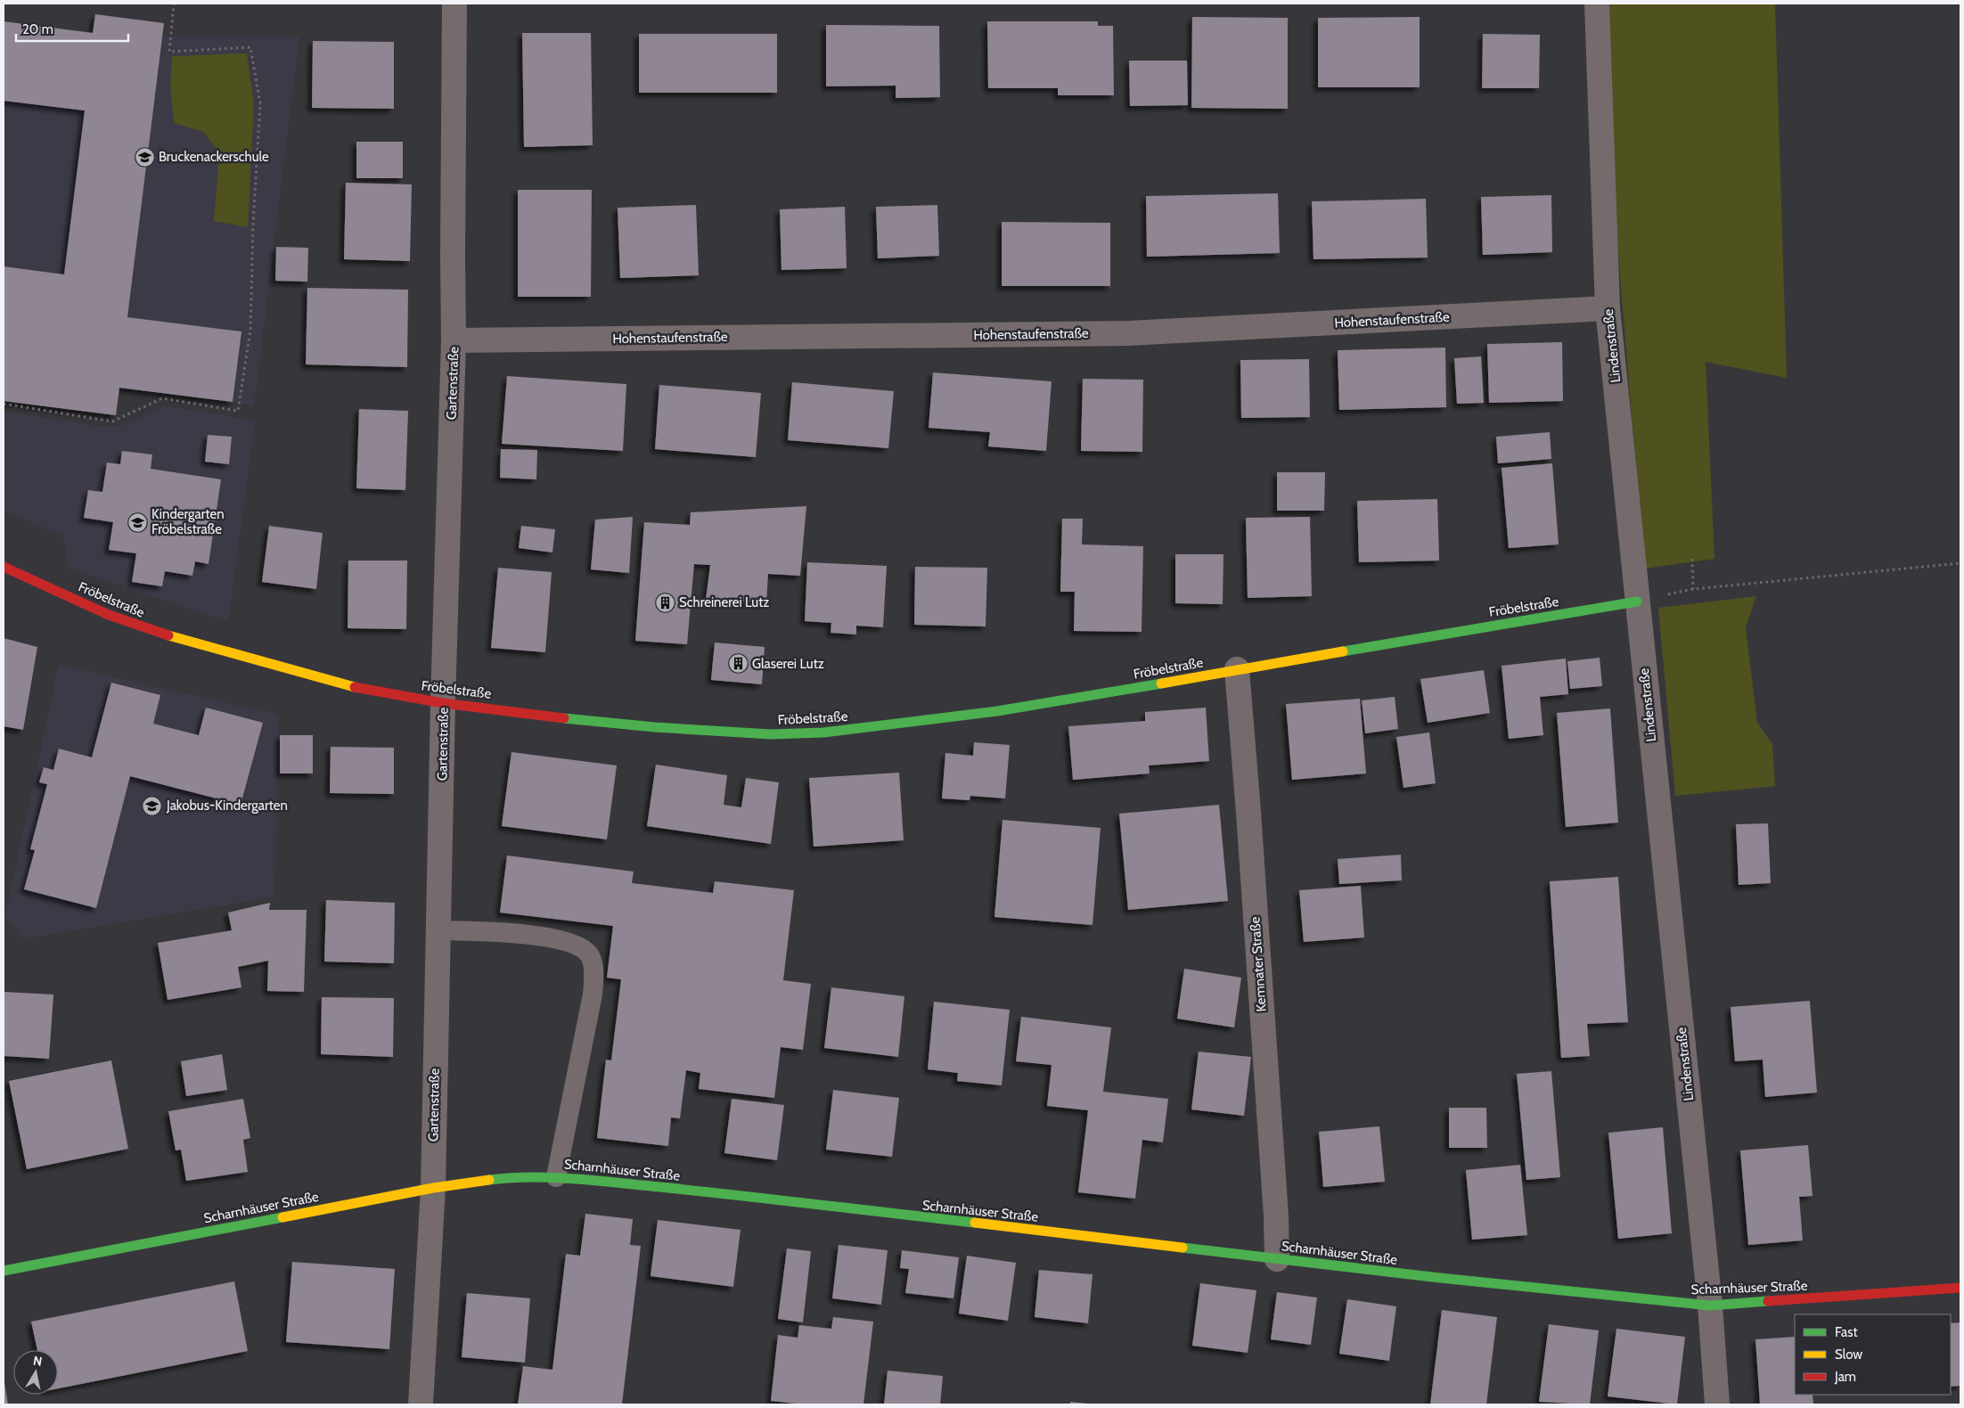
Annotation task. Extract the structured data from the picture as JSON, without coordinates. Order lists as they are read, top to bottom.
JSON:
{
  "streets": {
    "street": [
      "Hohenstaufenstraße",
      "Lindenstraße",
      "Gartenstraße",
      "Fröbelstraße",
      "Kemnater Straße",
      "Scharnhäuser Straße"
    ]
  },
  "crossings": [
    ["Hohenstaufenstraße", "Lindenstraße"],
    ["Hohenstaufenstraße", "Gartenstraße"],
    ["Lindenstraße", "Fröbelstraße"],
    ["Lindenstraße", "Scharnhäuser Straße"],
    ["Gartenstraße", "Fröbelstraße"],
    ["Gartenstraße", "Scharnhäuser Straße"],
    ["Fröbelstraße", "Kemnater Straße"],
    ["Kemnater Straße", "Scharnhäuser Straße"]
  ],
  "places": {
    "school or university": ["Bruckenackerschule", "Kindergarten Fröbelstraße", "Jakobus-Kindergarten"],
    "building": ["Schreinerei Lutz", "Glaserei Lutz"]
  },
  "legend": ["Fast", "Slow", "Jam"],
  "scale_bar": "20 m",
  "north": "top"
}
